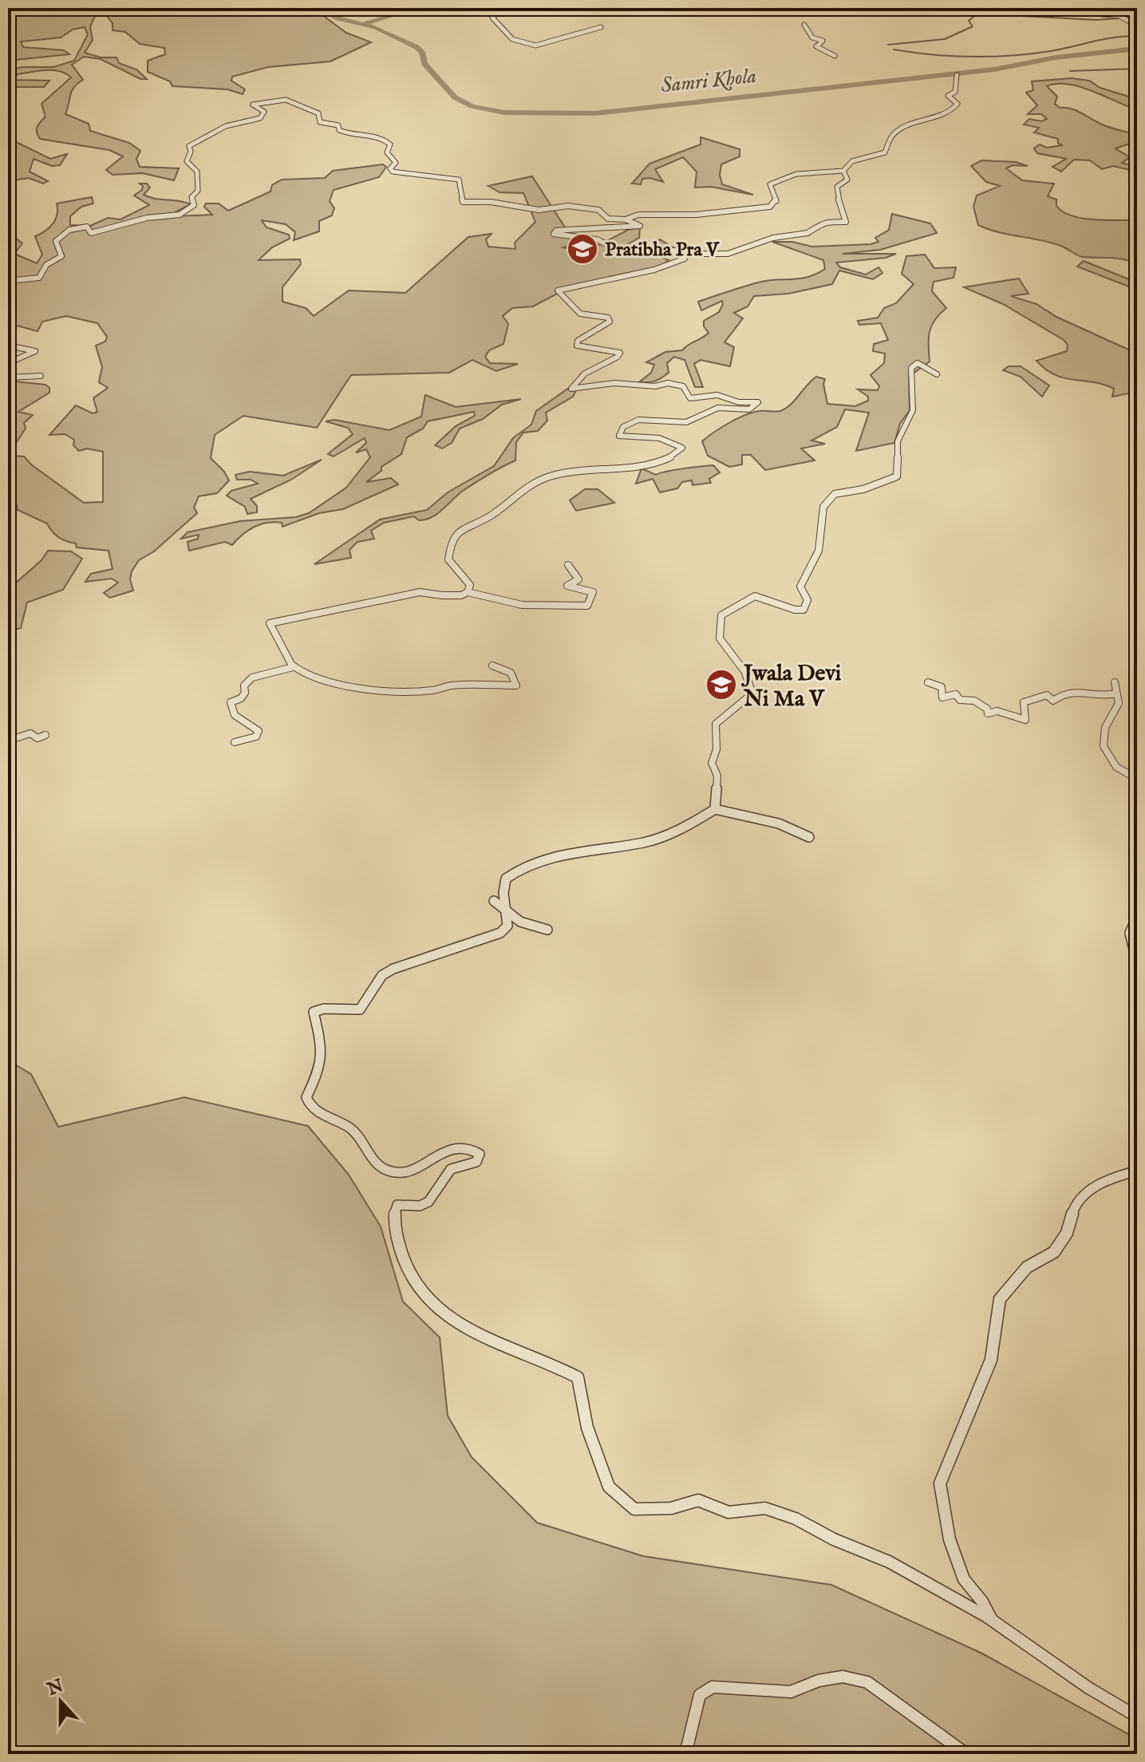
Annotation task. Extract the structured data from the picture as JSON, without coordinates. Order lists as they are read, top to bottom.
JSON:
{
  "water": ["Samri Khola"],
  "places": {
    "school or university": ["Pratibha Pra V", "Jwala Devi Ni Ma V"]
  },
  "north": "top"
}
